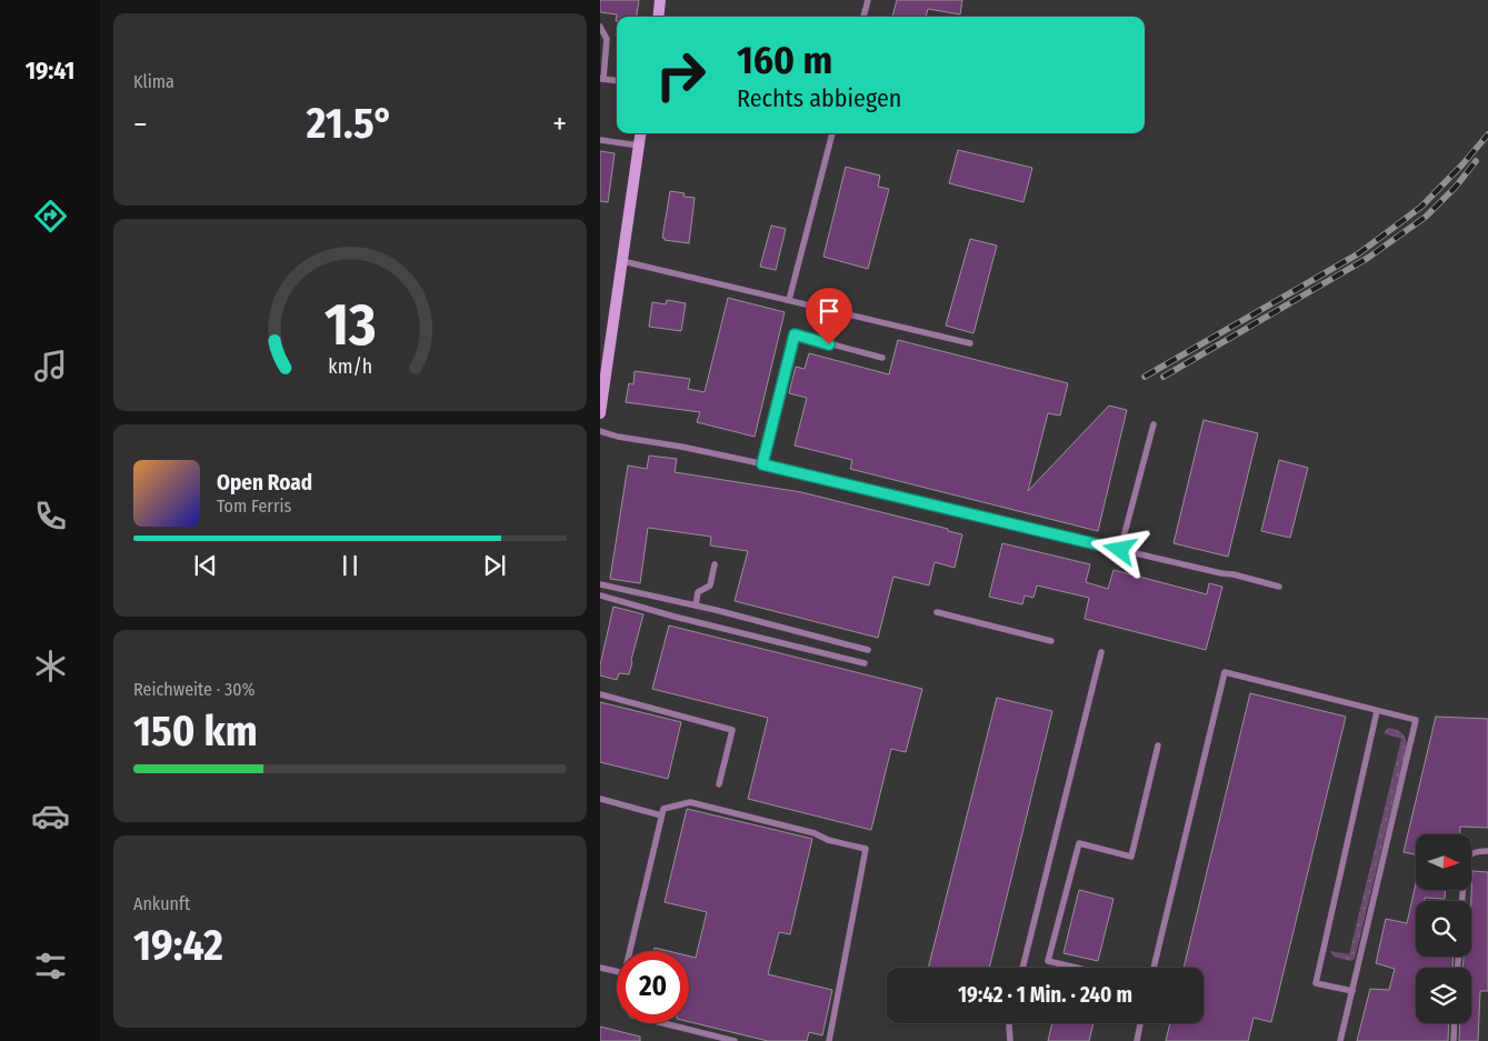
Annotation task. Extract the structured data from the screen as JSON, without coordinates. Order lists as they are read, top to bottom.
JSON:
{
  "north": "right",
  "page": {
    "tabs": "19:41",
    "tile": [
      "Klima",
      ["Reichweite · 30%", "150 km"],
      ["Ankunft", "19:42"]
    ],
    "turn": ["160 m", "Rechts abbiegen"],
    "heat": ["−", "21.5°", "+"],
    "song": ["Open Road", "Tom Ferris"],
    "limit": "20",
    "trip": "19:42 · 1 Min. · 240 m",
    "gauge": ["13", "km/h"]
  }
}
